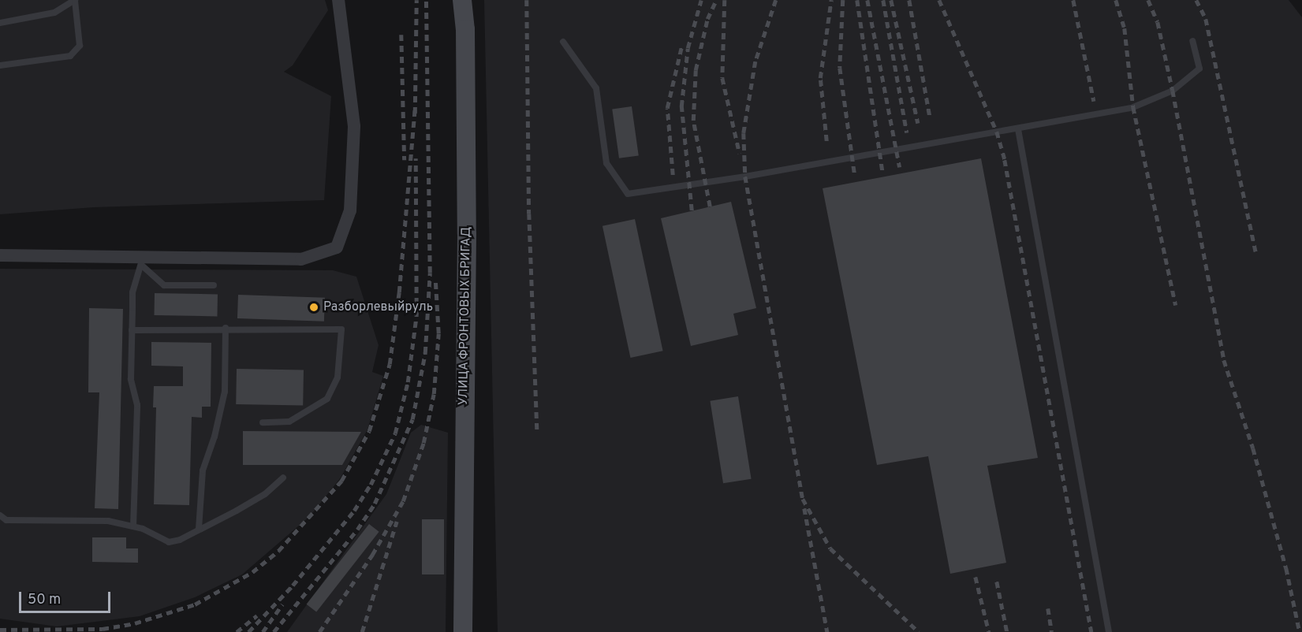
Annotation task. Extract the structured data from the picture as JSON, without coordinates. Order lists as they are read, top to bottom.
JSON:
{
  "streets": {
    "main road": ["УЛИЦА ФРОНТОВЫХ БРИГАД"]
  },
  "places": ["Разборлевыйруль"],
  "scale_bar": "50 m"
}
